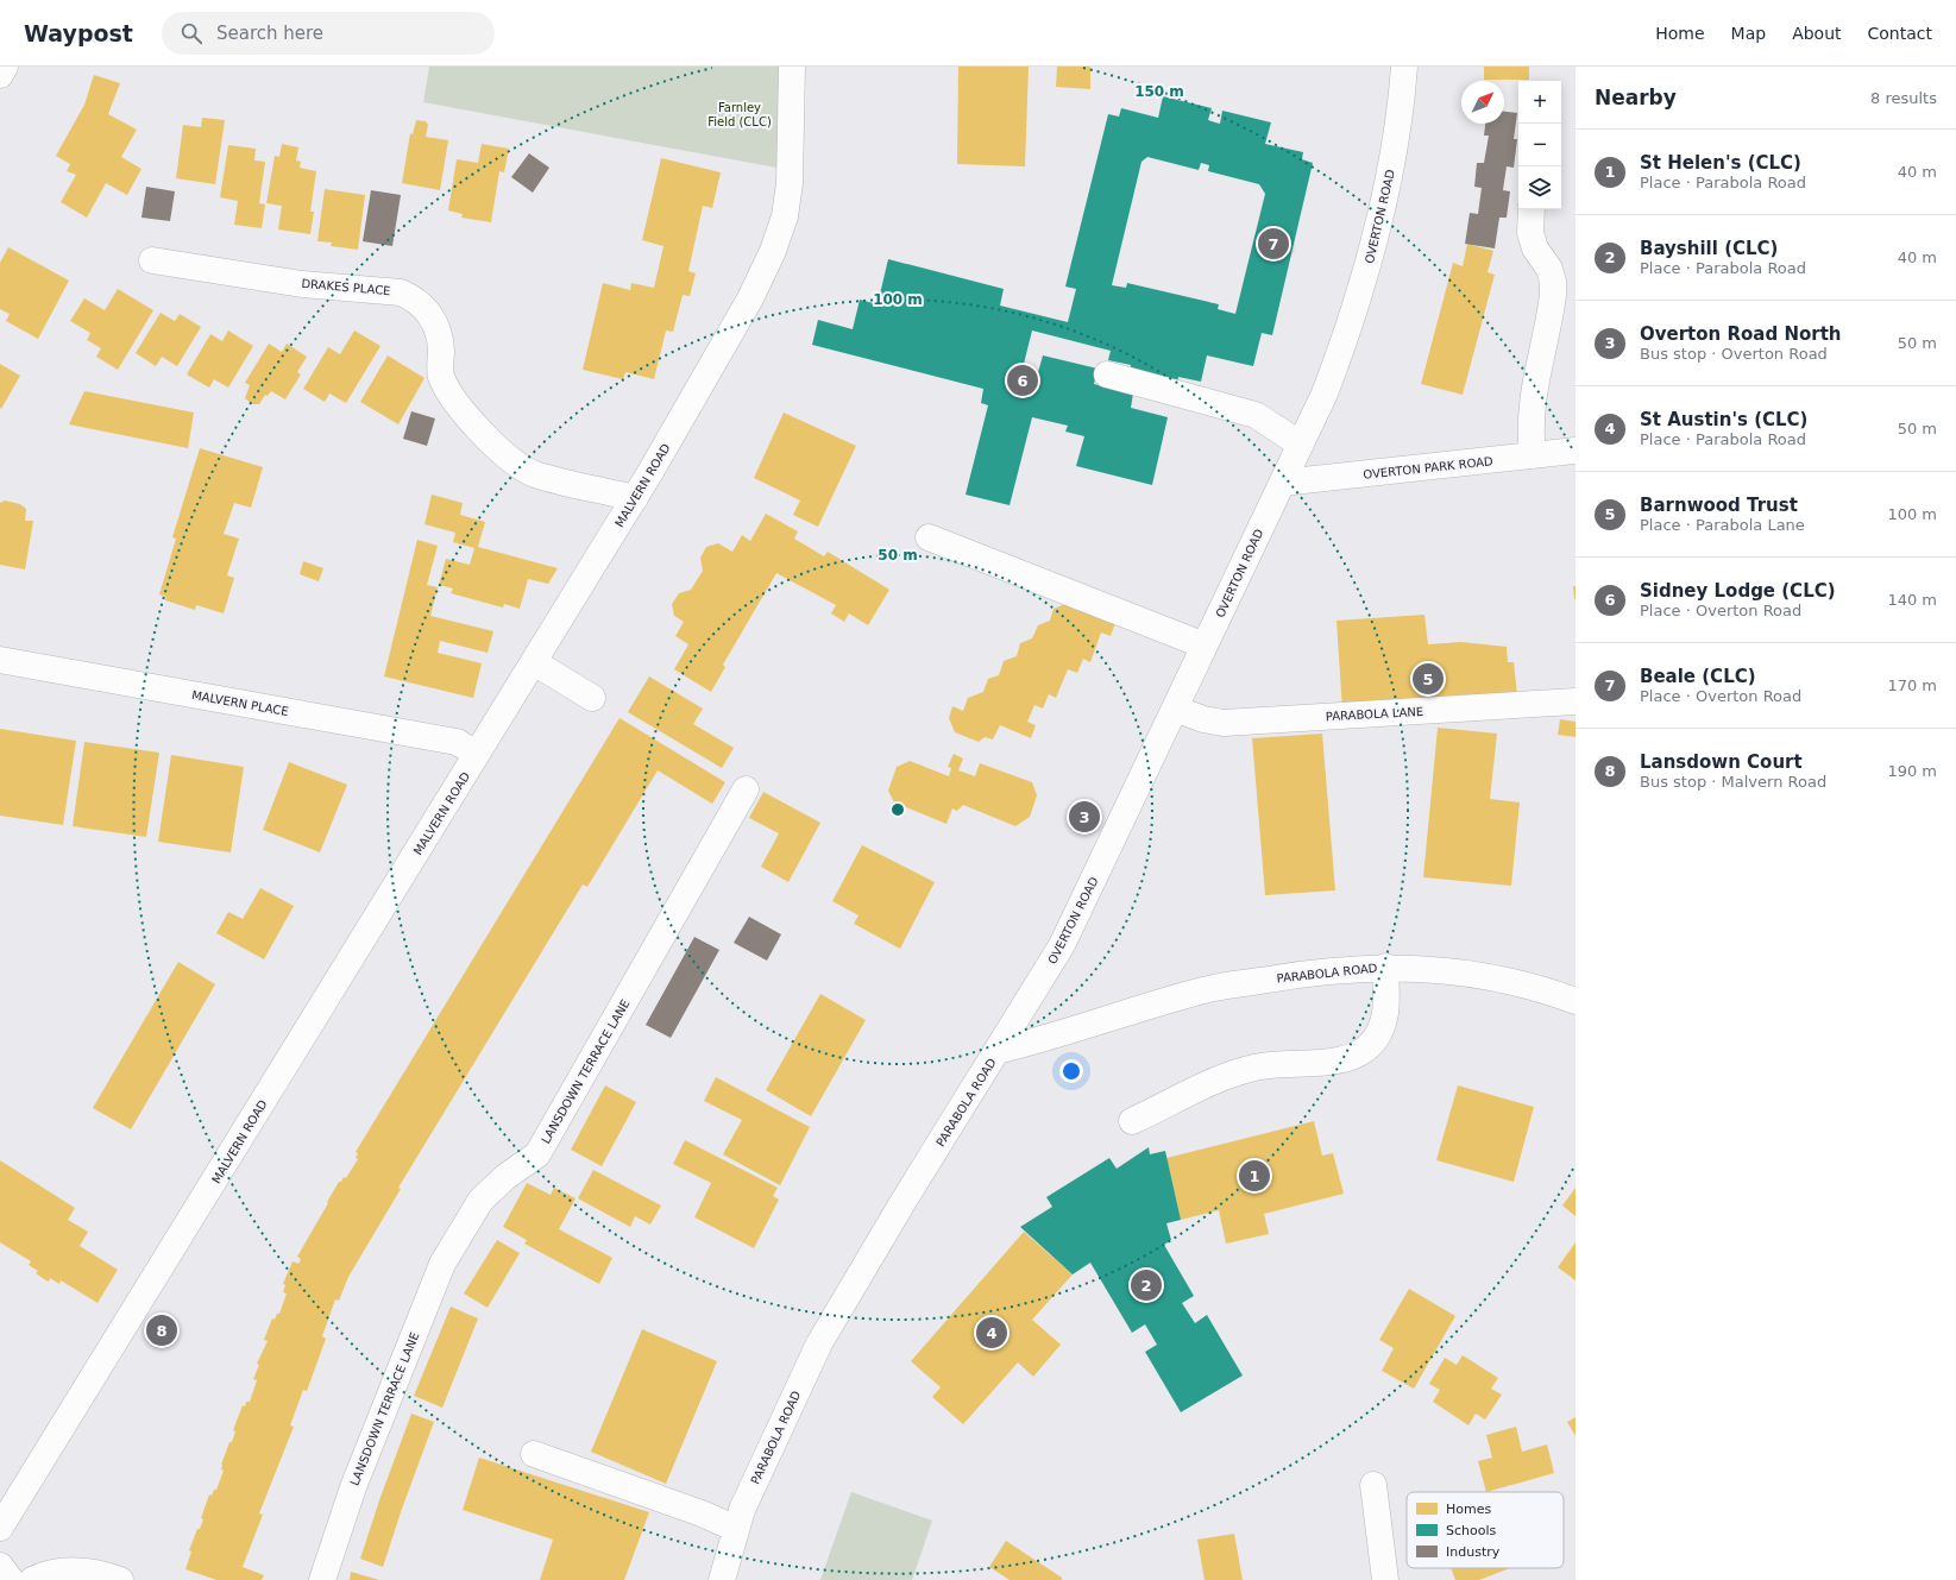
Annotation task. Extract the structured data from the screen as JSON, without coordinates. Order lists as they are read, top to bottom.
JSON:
{
  "streets": {
    "street": [
      "OVERTON ROAD",
      "DRAKES PLACE",
      "OVERTON PARK ROAD",
      "MALVERN ROAD",
      "MALVERN PLACE",
      "PARABOLA LANE",
      "PARABOLA ROAD",
      "LANSDOWN TERRACE LANE"
    ]
  },
  "crossings": [
    ["OVERTON ROAD", "OVERTON PARK ROAD"],
    ["OVERTON ROAD", "PARABOLA LANE"],
    ["OVERTON ROAD", "PARABOLA ROAD"],
    ["DRAKES PLACE", "MALVERN ROAD"],
    ["MALVERN ROAD", "MALVERN PLACE"]
  ],
  "parks": ["Farnley Field (CLC)"],
  "legend": ["Homes", "Schools", "Industry"],
  "north": "top right",
  "page": {
    "header": "Waypost",
    "search": "Search here",
    "nav": [
      "Home",
      "Map",
      "About",
      "Contact"
    ],
    "heading": ["Nearby", "8 results"],
    "map_buttons": ["+", "−"],
    "list": [
      {
        "mark": "1",
        "name": "St Helen's (CLC)",
        "note": "Place · Parabola Road",
        "value": "40 m"
      },
      {
        "mark": "2",
        "name": "Bayshill (CLC)",
        "note": "Place · Parabola Road",
        "value": "40 m"
      },
      {
        "mark": "3",
        "name": "Overton Road North",
        "note": "Bus stop · Overton Road",
        "value": "50 m"
      },
      {
        "mark": "4",
        "name": "St Austin's (CLC)",
        "note": "Place · Parabola Road",
        "value": "50 m"
      },
      {
        "mark": "5",
        "name": "Barnwood Trust",
        "note": "Place · Parabola Lane",
        "value": "100 m"
      },
      {
        "mark": "6",
        "name": "Sidney Lodge (CLC)",
        "note": "Place · Overton Road",
        "value": "140 m"
      },
      {
        "mark": "7",
        "name": "Beale (CLC)",
        "note": "Place · Overton Road",
        "value": "170 m"
      },
      {
        "mark": "8",
        "name": "Lansdown Court",
        "note": "Bus stop · Malvern Road",
        "value": "190 m"
      }
    ],
    "pins": [
      "7",
      "6",
      "5",
      "3",
      "1",
      "2",
      "8",
      "4"
    ]
  },
  "rings": ["150 m", "100 m", "50 m"]
}
